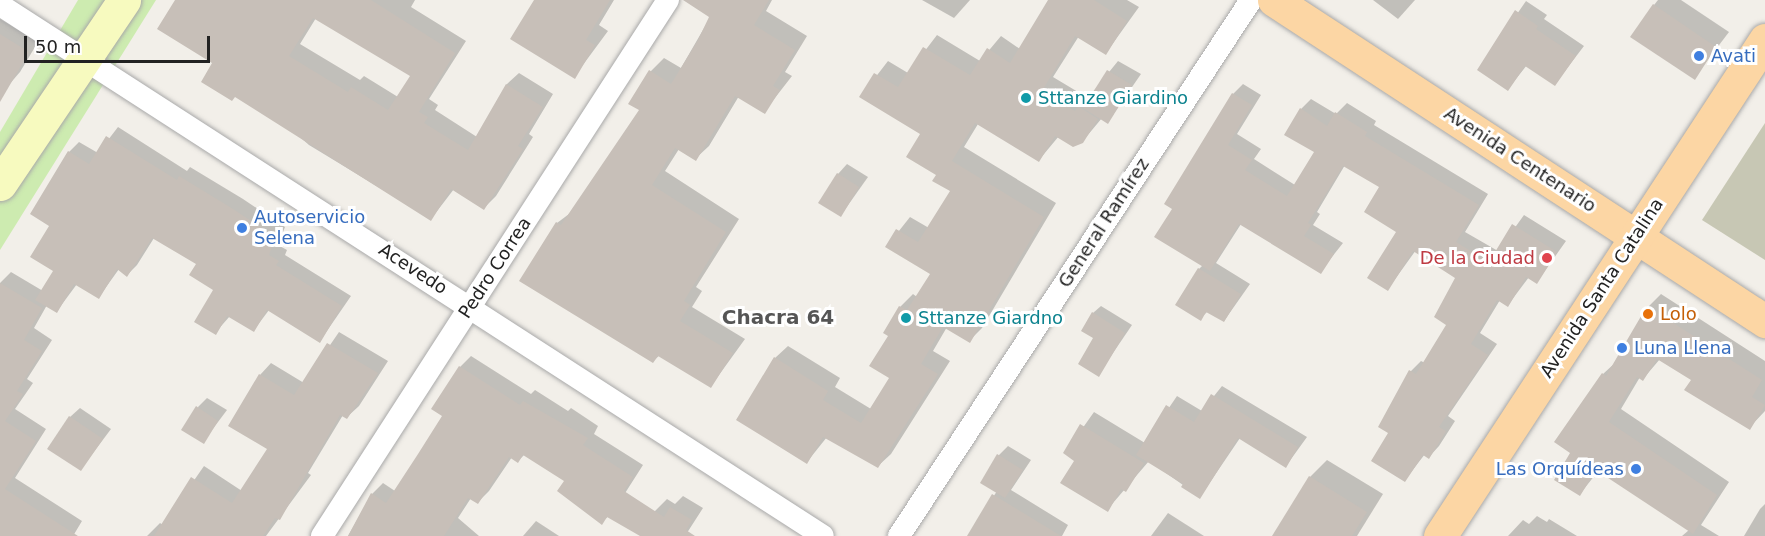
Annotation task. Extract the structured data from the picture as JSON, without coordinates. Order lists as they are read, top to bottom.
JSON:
{
  "streets": {
    "main road": ["Avenida Centenario", "Avenida Santa Catalina"],
    "street": ["General Ramírez", "Pedro Correa", "Acevedo"]
  },
  "crossings": [
    ["Avenida Centenario", "Avenida Santa Catalina"],
    ["Pedro Correa", "Acevedo"]
  ],
  "districts": ["Chacra 64"],
  "places": [
    "Avati",
    "Sttanze Giardino",
    "Autoservicio Selena",
    "De la Ciudad",
    "Lolo",
    "Sttanze Giardno",
    "Luna Llena",
    "Las Orquídeas"
  ],
  "scale_bar": "50 m"
}
